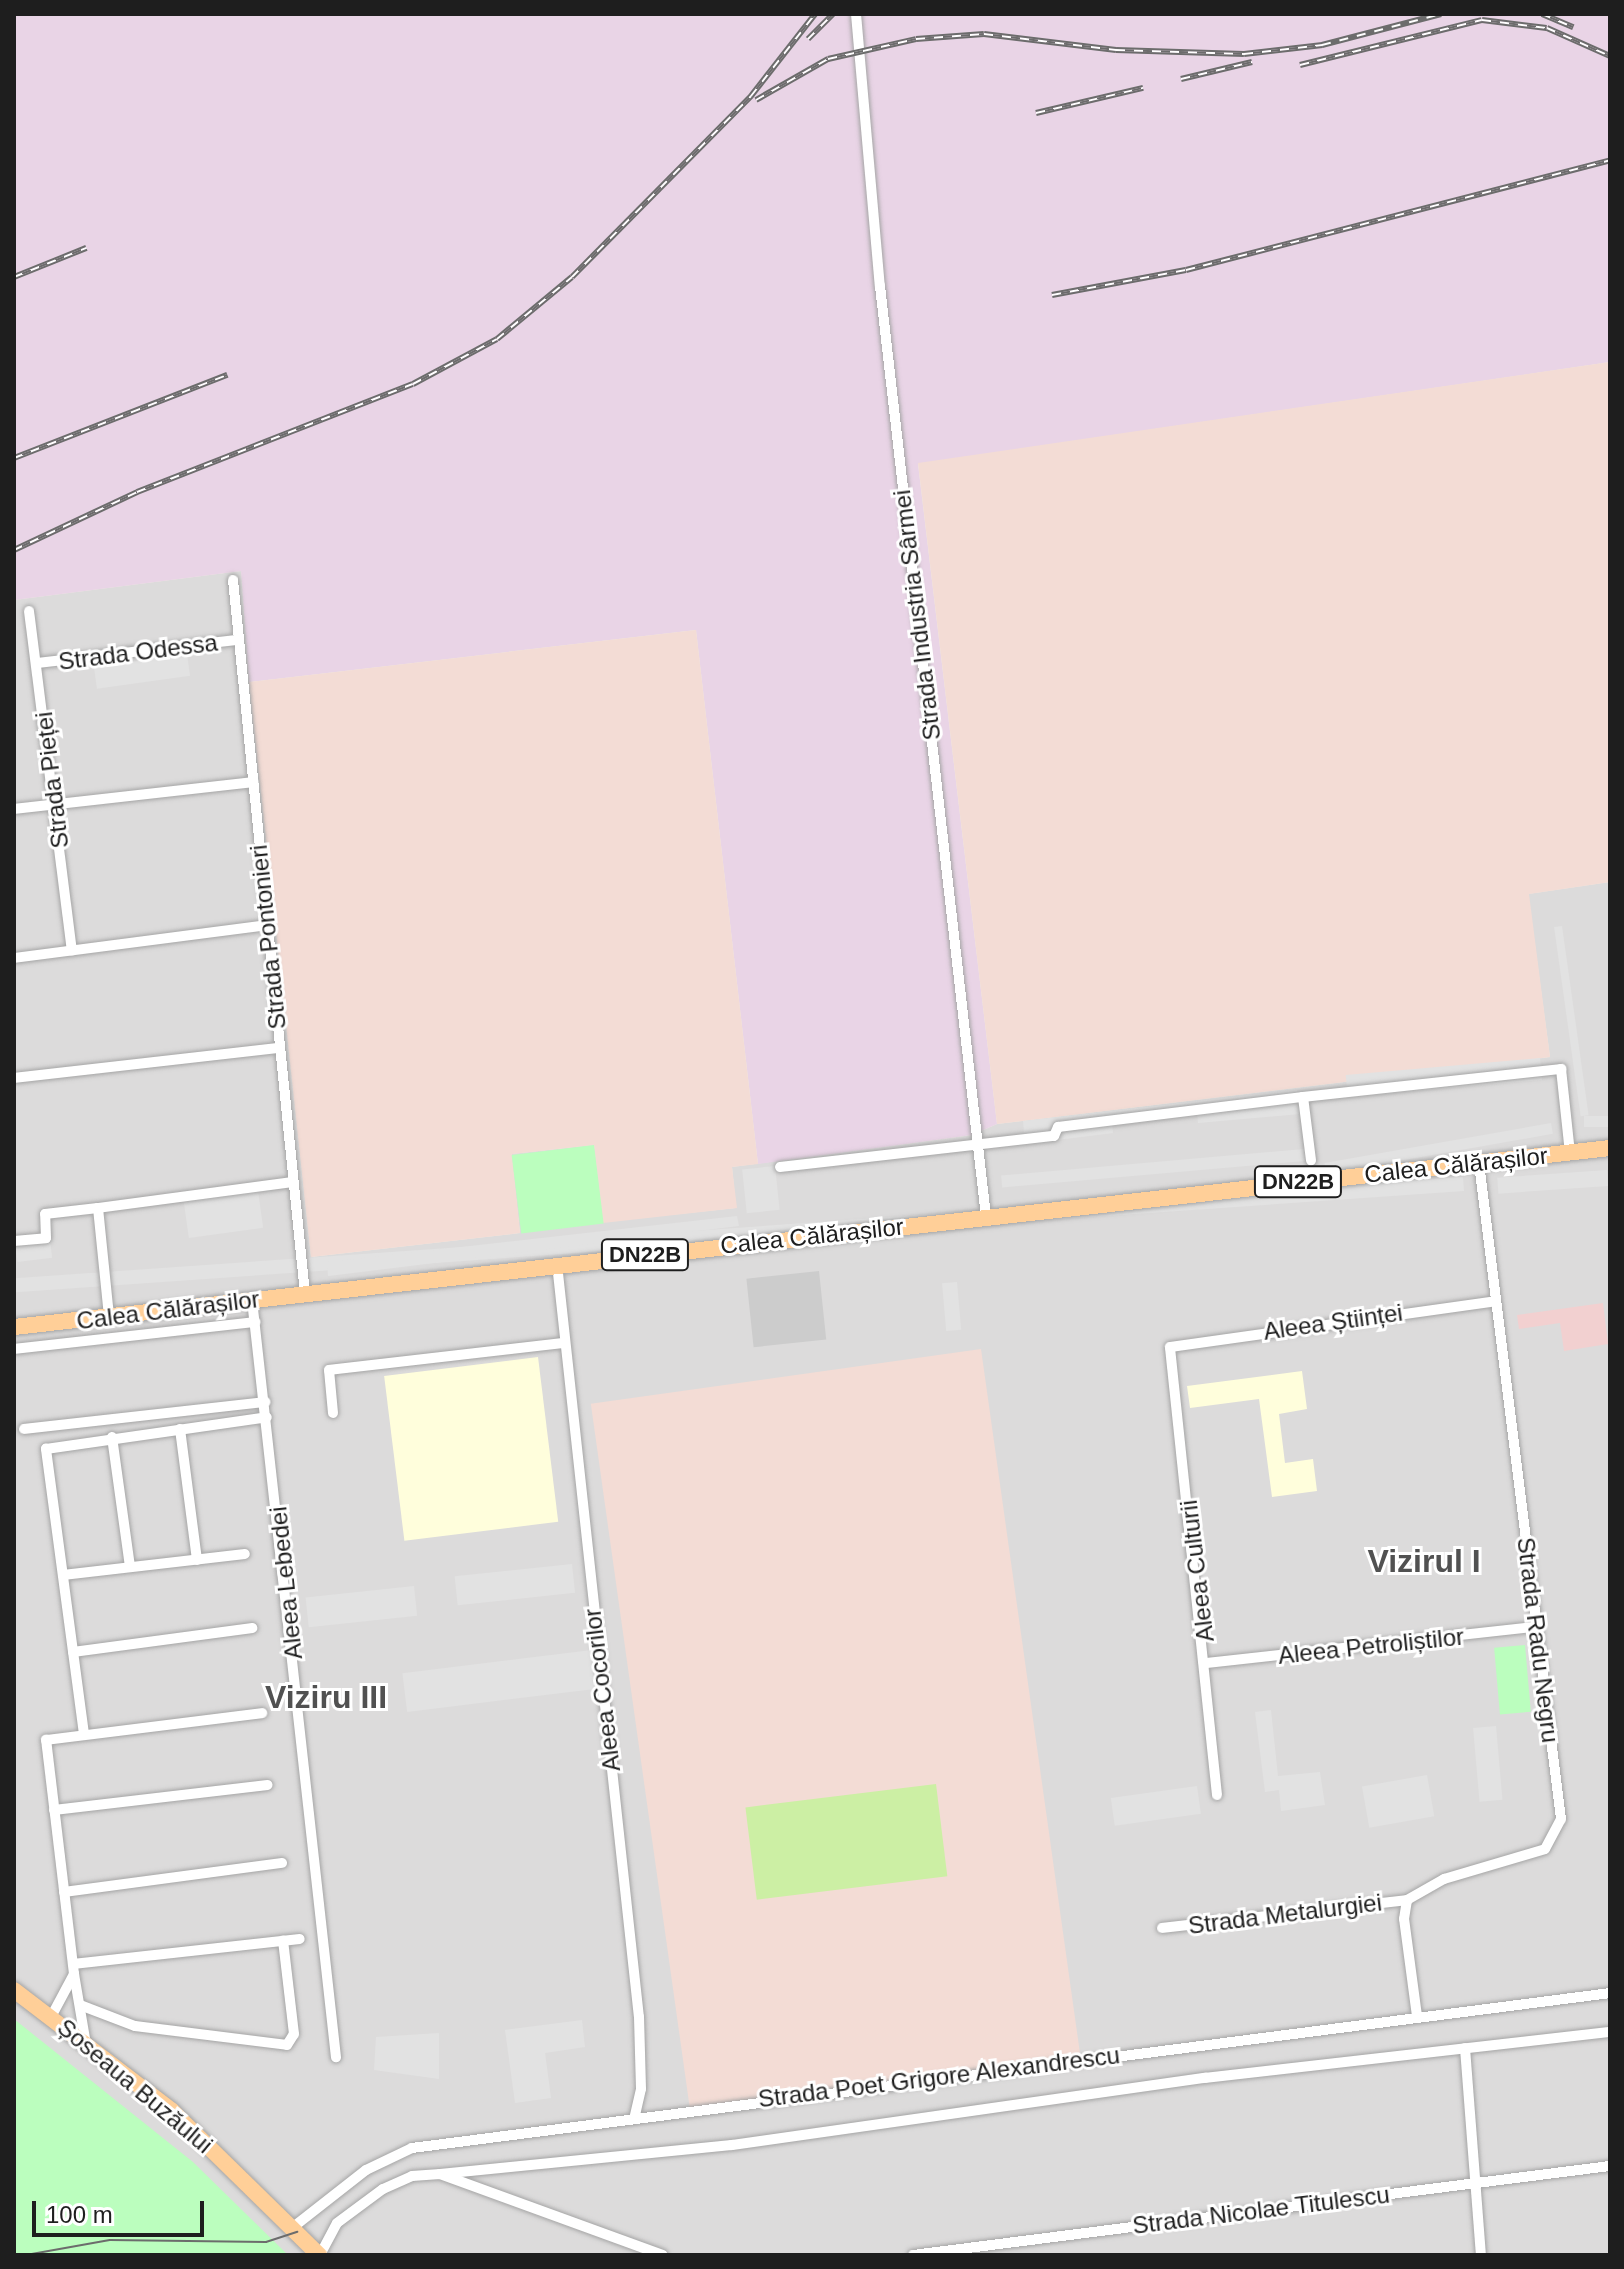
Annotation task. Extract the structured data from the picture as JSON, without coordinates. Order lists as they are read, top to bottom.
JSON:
{
  "streets": {
    "main road": ["Calea Călărașilor", "DN22B", "Șoseaua Buzăului"],
    "street": [
      "Strada Industria Sârmei",
      "Strada Odessa",
      "Strada Pieței",
      "Strada Pontonieri",
      "Aleea Științei",
      "Aleea Culturii",
      "Aleea Lebedei",
      "Strada Radu Negru",
      "Aleea Petroliștilor",
      "Aleea Cocorilor",
      "Strada Metalurgiei",
      "Strada Poet Grigore Alexandrescu",
      "Strada Nicolae Titulescu"
    ]
  },
  "crossings": [
    ["Strada Industria Sârmei", "Calea Călărașilor"],
    ["Strada Odessa", "Strada Pieței"],
    ["Strada Odessa", "Strada Pontonieri"],
    ["Strada Pontonieri", "Calea Călărașilor"],
    ["Calea Călărașilor", "Aleea Lebedei"],
    ["Calea Călărașilor", "Strada Radu Negru"],
    ["Calea Călărașilor", "Aleea Cocorilor"],
    ["Aleea Științei", "Aleea Culturii"],
    ["Aleea Științei", "Strada Radu Negru"],
    ["Aleea Culturii", "Aleea Petroliștilor"],
    ["Strada Radu Negru", "Aleea Petroliștilor"],
    ["Strada Radu Negru", "Strada Metalurgiei"],
    ["Aleea Cocorilor", "Strada Poet Grigore Alexandrescu"],
    ["Strada Poet Grigore Alexandrescu", "Șoseaua Buzăului"]
  ],
  "districts": ["Vizirul I", "Viziru III"],
  "scale_bar": "100 m"
}
